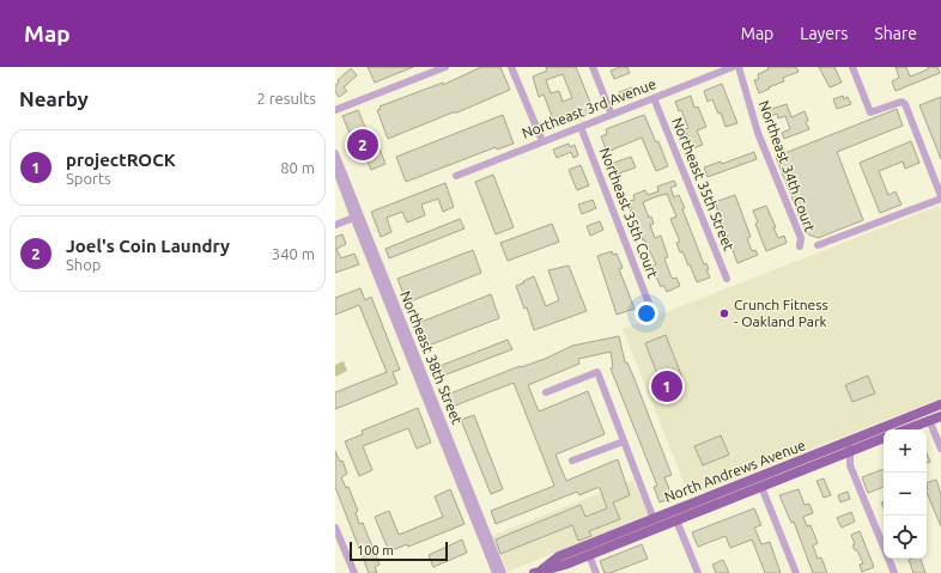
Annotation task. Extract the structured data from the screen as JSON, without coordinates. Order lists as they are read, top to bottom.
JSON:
{
  "streets": {
    "main road": ["North Andrews Avenue"],
    "street": [
      "Northeast 3rd Avenue",
      "Northeast 34th Court",
      "Northeast 35th Street",
      "Northeast 35th Court",
      "Northeast 38th Street"
    ]
  },
  "crossings": [
    ["Northeast 3rd Avenue", "Northeast 35th Street"],
    ["Northeast 3rd Avenue", "Northeast 35th Court"]
  ],
  "places": ["Crunch Fitness - Oakland Park"],
  "scale_bar": "100 m",
  "page": {
    "header": "Map",
    "nav": ["Map", "Layers", "Share"],
    "heading": ["Nearby", "2 results"],
    "pins": ["2", "1"],
    "list": [
      {
        "mark": "1",
        "name": "projectROCK",
        "note": "Sports",
        "value": "80 m"
      },
      {
        "mark": "2",
        "name": "Joel's Coin Laundry",
        "note": "Shop",
        "value": "340 m"
      }
    ],
    "map_buttons": ["+", "−"],
    "scale": "100 m"
  }
}
